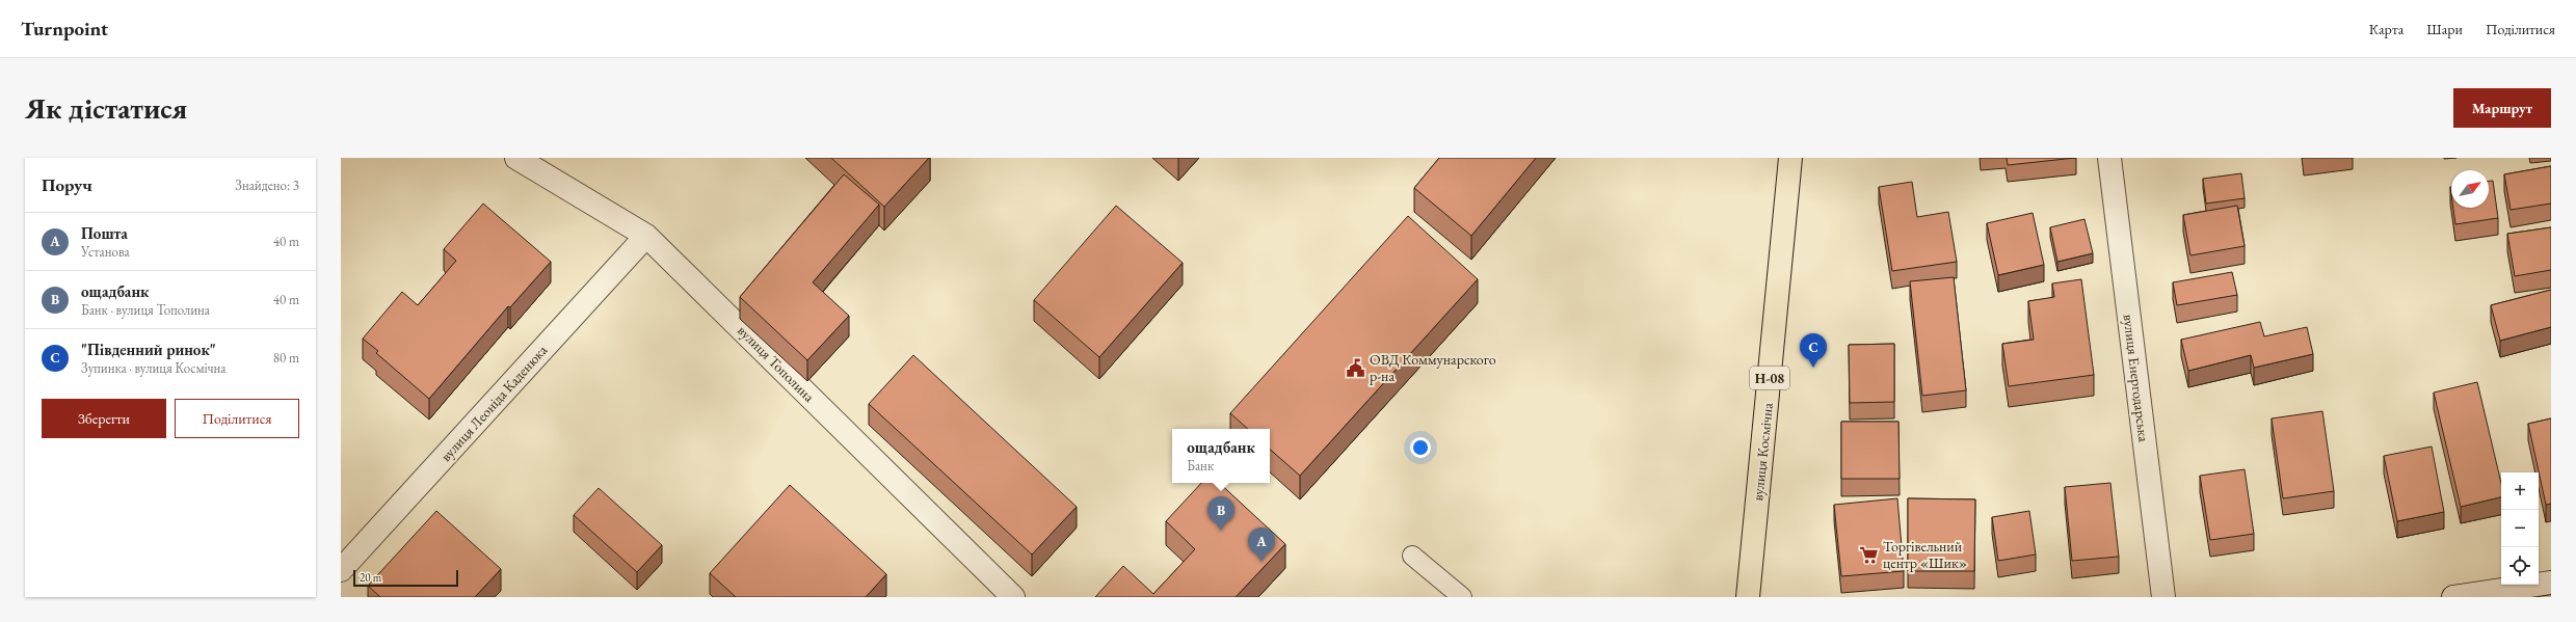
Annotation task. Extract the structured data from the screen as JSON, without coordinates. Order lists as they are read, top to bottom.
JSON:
{
  "streets": {
    "main road": ["Н-08", "вулиця Космічна"],
    "street": ["вулиця Тополина", "вулиця Енергодарська", "вулиця Леоніда Каденюка"]
  },
  "crossings": [
    ["вулиця Тополина", "вулиця Леоніда Каденюка"]
  ],
  "places": {
    "public building": ["ОВД Коммунарского р-на"],
    "supermarket": ["Торгівельний центр «Шик»"]
  },
  "scale_bar": "20 m",
  "north": "top right",
  "page": {
    "header": "Turnpoint",
    "nav": ["Карта", "Шари", "Поділитися"],
    "buttons": [
      "Маршрут",
      ["Зберегти", "Поділитися"]
    ],
    "title": "Як дістатися",
    "heading": ["Поруч", "Знайдено: 3"],
    "list": [
      {
        "mark": "A",
        "name": "Пошта",
        "note": "Установа",
        "value": "40 m"
      },
      {
        "mark": "B",
        "name": "ощадбанк",
        "note": "Банк · вулиця Тополина",
        "value": "40 m"
      },
      {
        "mark": "C",
        "name": "\"Південний ринок\"",
        "note": "Зупинка · вулиця Космічна",
        "value": "80 m"
      }
    ],
    "pins": ["C", "B", "A"],
    "popup": ["ощадбанк", "Банк"],
    "map_buttons": ["+", "−"],
    "scale": "20 m"
  }
}
